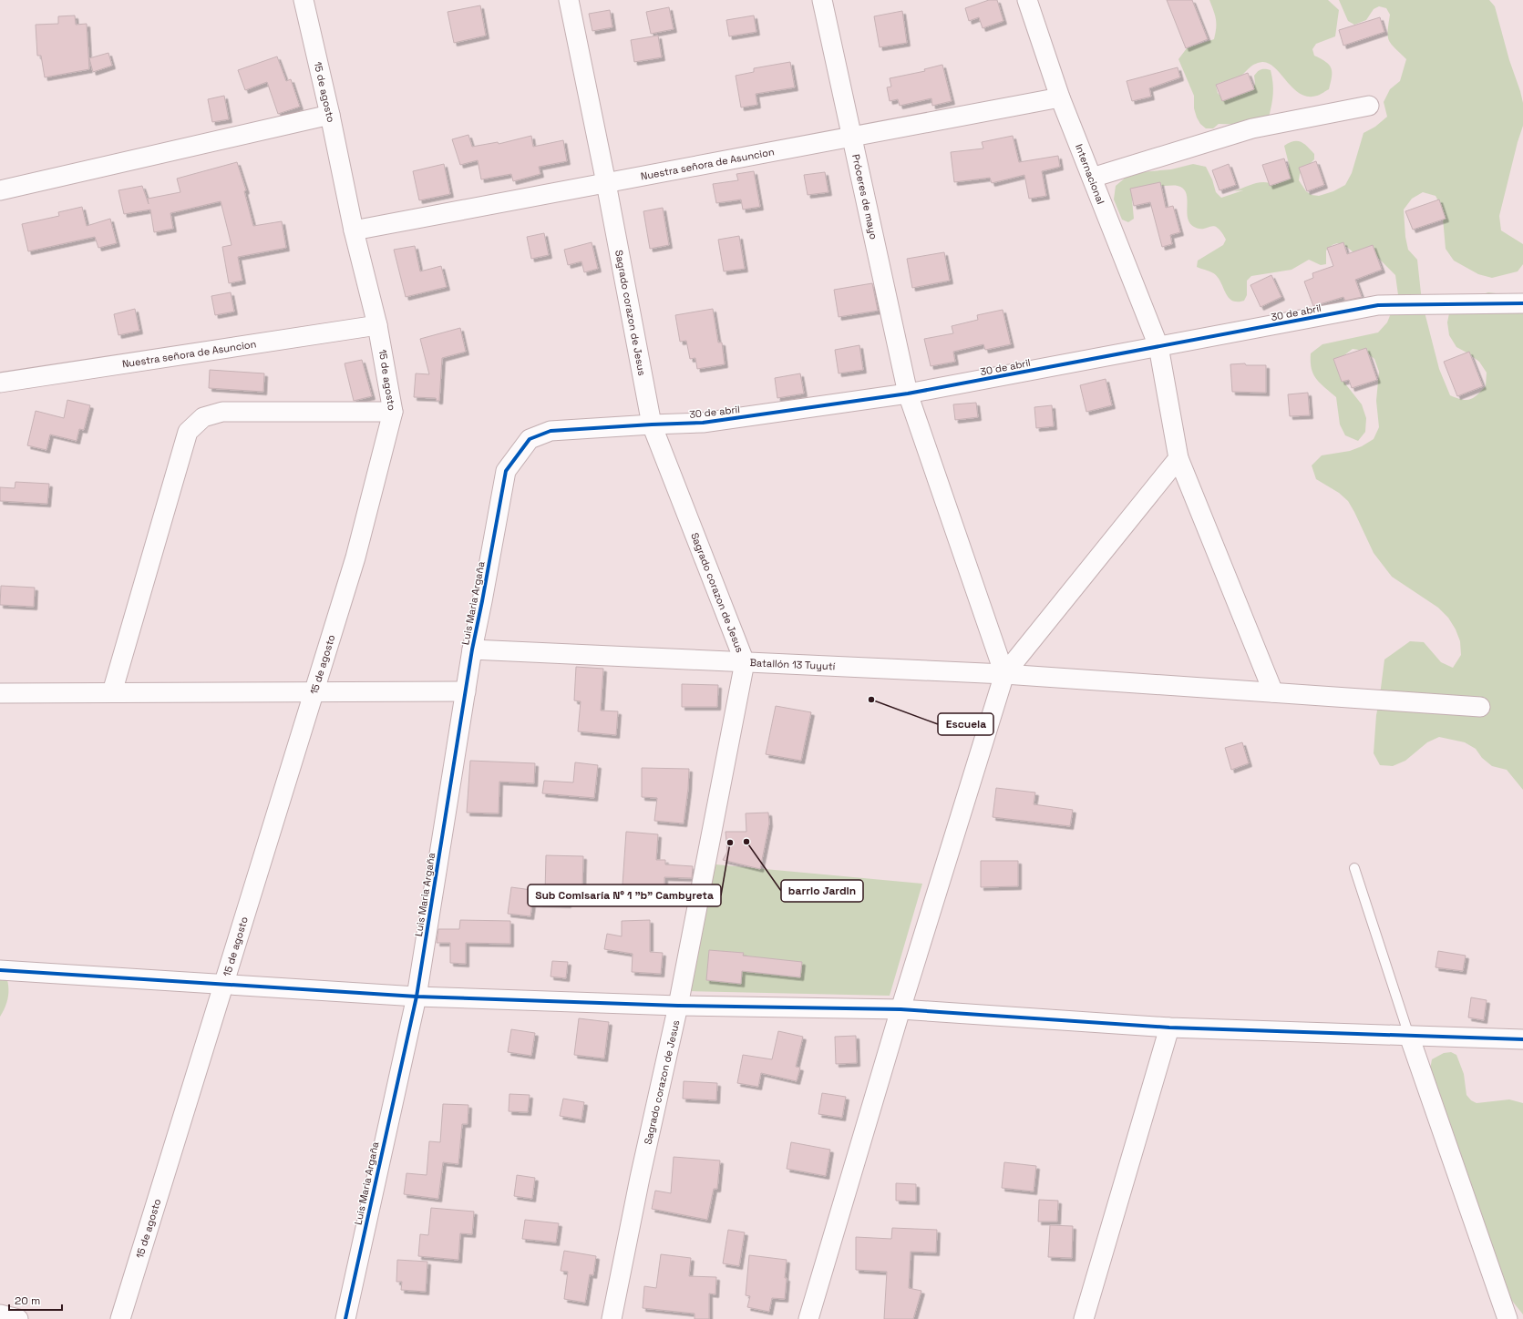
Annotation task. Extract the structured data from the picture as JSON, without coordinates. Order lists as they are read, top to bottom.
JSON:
{
  "streets": {
    "street": [
      "15 de agosto",
      "Nuestra señora de Asuncion",
      "Internacional",
      "Próceres de mayo",
      "Sagrado corazon de Jesus",
      "30 de abril",
      "Luis Maria Argaña",
      "Batallón 13 Tuyutí"
    ]
  },
  "crossings": [
    ["15 de agosto", "Nuestra señora de Asuncion"],
    ["Nuestra señora de Asuncion", "Internacional"],
    ["Nuestra señora de Asuncion", "Próceres de mayo"],
    ["Nuestra señora de Asuncion", "Sagrado corazon de Jesus"],
    ["Internacional", "30 de abril"],
    ["Internacional", "Batallón 13 Tuyutí"],
    ["Próceres de mayo", "30 de abril"],
    ["Próceres de mayo", "Batallón 13 Tuyutí"],
    ["Sagrado corazon de Jesus", "30 de abril"],
    ["Sagrado corazon de Jesus", "Batallón 13 Tuyutí"],
    ["30 de abril", "Luis Maria Argaña"],
    ["Luis Maria Argaña", "Batallón 13 Tuyutí"]
  ],
  "places": ["Escuela", "barrio Jardin", "Sub Comisaría N° 1 \"b\" Cambyreta"],
  "scale_bar": "20 m"
}
